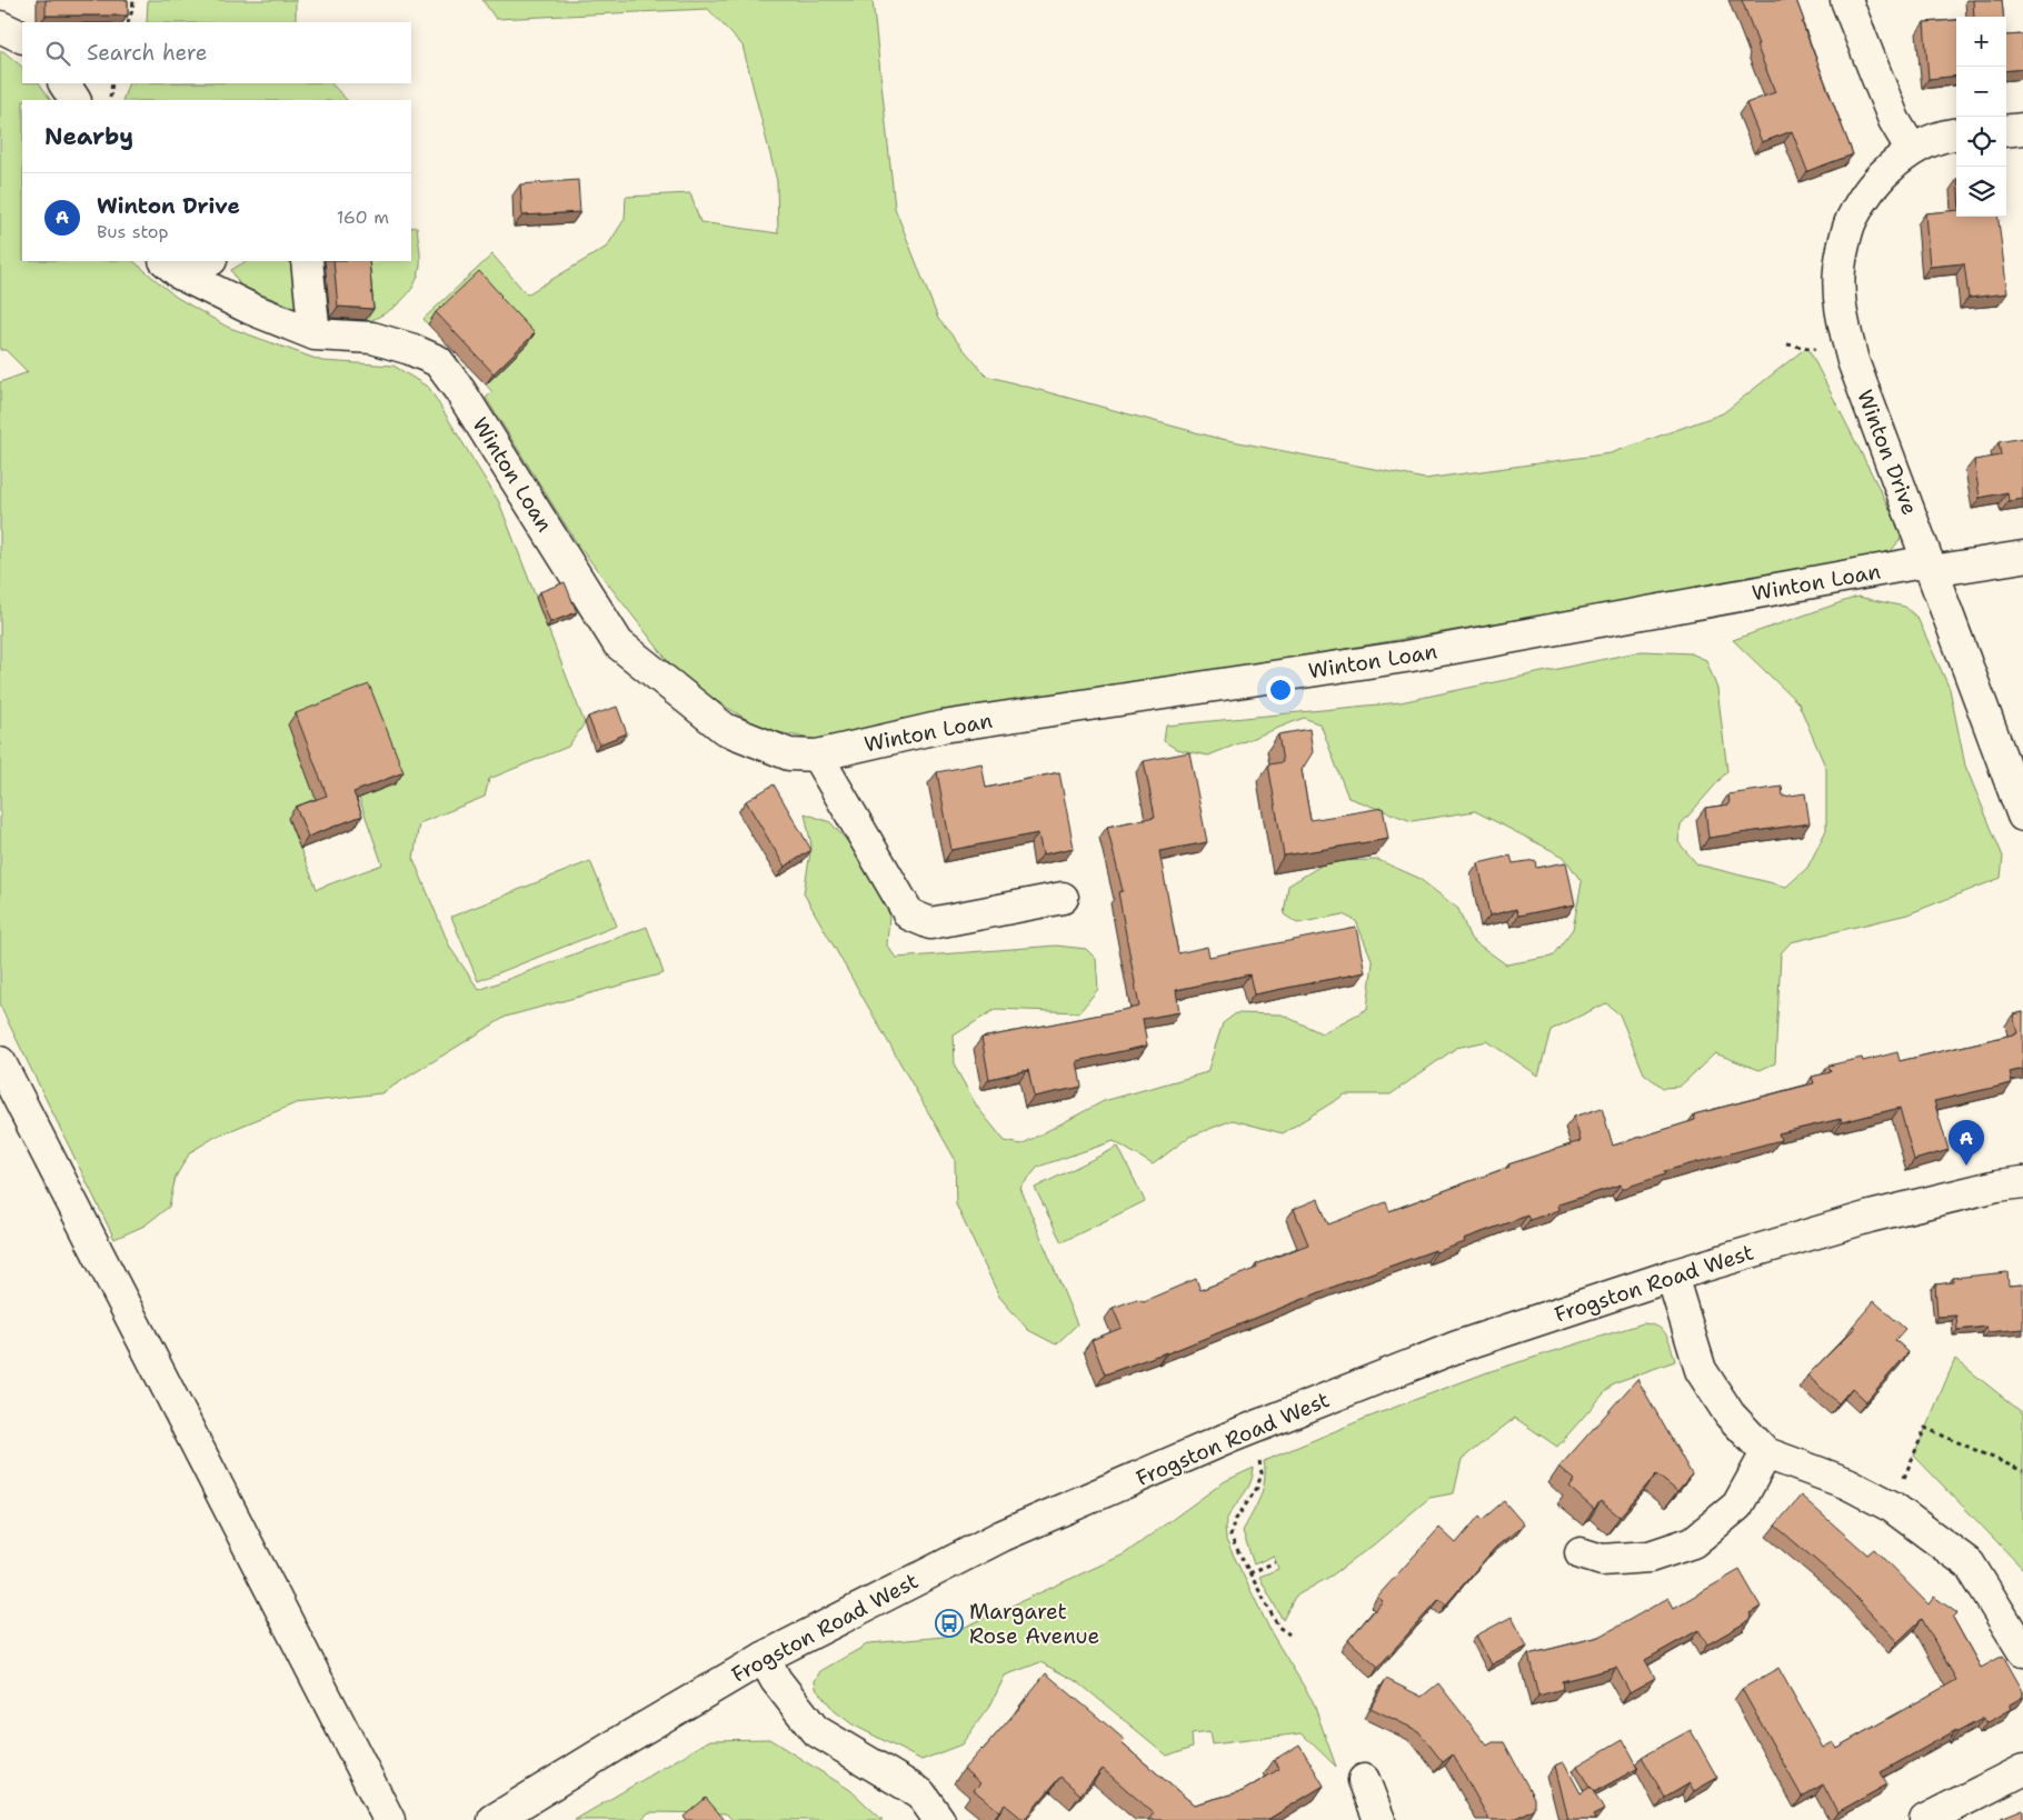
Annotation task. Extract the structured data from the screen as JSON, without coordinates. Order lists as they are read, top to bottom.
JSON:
{
  "streets": {
    "street": ["Winton Drive", "Winton Loan", "Frogston Road West"]
  },
  "crossings": [
    ["Winton Drive", "Winton Loan"]
  ],
  "places": {
    "bus stop": ["Margaret Rose Avenue"]
  },
  "page": {
    "map_buttons": ["+", "−"],
    "search": "Search here",
    "heading": "Nearby",
    "list": [
      {
        "mark": "A",
        "name": "Winton Drive",
        "note": "Bus stop",
        "value": "160 m"
      }
    ],
    "pins": "A"
  }
}
